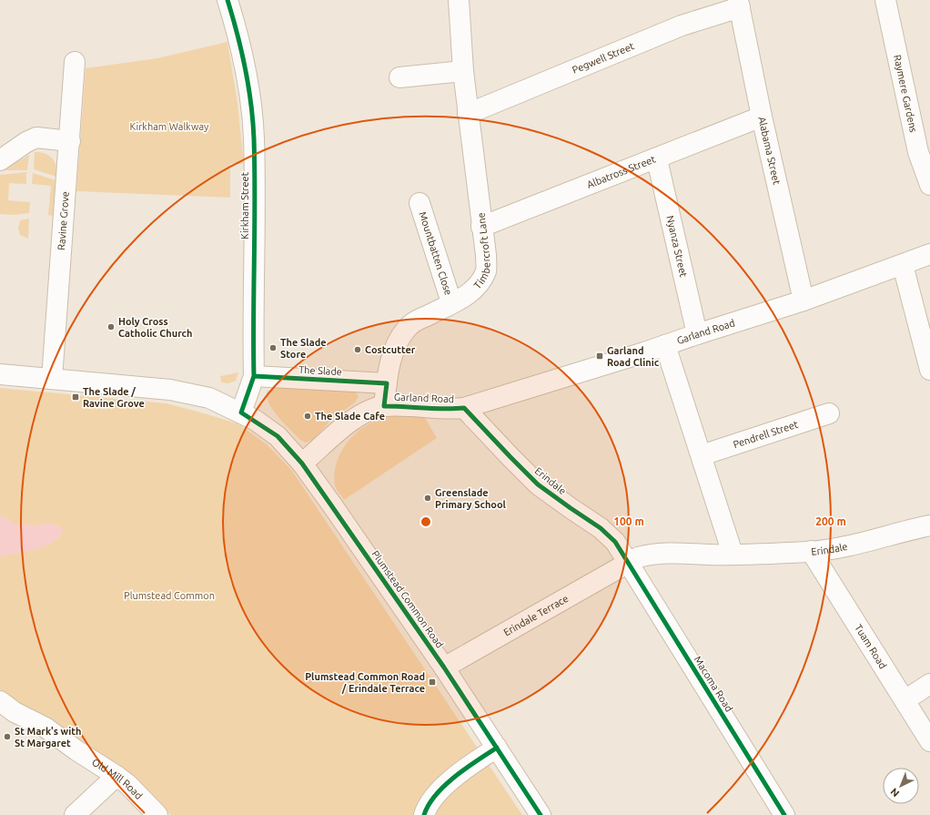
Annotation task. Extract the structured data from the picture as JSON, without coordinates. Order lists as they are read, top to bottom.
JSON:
{
  "streets": {
    "street": [
      "Pegwell Street",
      "Raymere Gardens",
      "Alabama Street",
      "Albatross Street",
      "Kirkham Street",
      "Ravine Grove",
      "Nyanza Street",
      "Timbercroft Lane",
      "Mountbatten Close",
      "Garland Road",
      "The Slade",
      "Pendrell Street",
      "Erindale",
      "Plumstead Common Road",
      "Erindale Terrace",
      "Tuam Road",
      "Macoma Road",
      "Old Mill Road"
    ]
  },
  "crossings": [
    ["Pegwell Street", "Alabama Street"],
    ["Pegwell Street", "Timbercroft Lane"],
    ["Alabama Street", "Albatross Street"],
    ["Alabama Street", "Garland Road"],
    ["Albatross Street", "Nyanza Street"],
    ["Albatross Street", "Timbercroft Lane"],
    ["Kirkham Street", "The Slade"],
    ["Kirkham Street", "Plumstead Common Road"],
    ["Nyanza Street", "Garland Road"],
    ["Timbercroft Lane", "Mountbatten Close"],
    ["Timbercroft Lane", "Garland Road"],
    ["Timbercroft Lane", "The Slade"],
    ["Garland Road", "Erindale"],
    ["Garland Road", "Plumstead Common Road"],
    ["Erindale", "Erindale Terrace"],
    ["Erindale", "Tuam Road"],
    ["Erindale", "Macoma Road"],
    ["Plumstead Common Road", "Erindale Terrace"],
    ["Erindale Terrace", "Macoma Road"]
  ],
  "parks": ["Kirkham Walkway", "Plumstead Common"],
  "places": {
    "other": [
      "Holy Cross Catholic Church",
      "The Slade Store",
      "Costcutter",
      "The Slade Cafe",
      "Greenslade Primary School",
      "St Mark's with St Margaret"
    ],
    "transit": ["Garland Road Clinic", "The Slade / Ravine Grove", "Plumstead Common Road / Erindale Terrace"]
  },
  "north": "bottom left",
  "rings": ["100 m", "200 m"]
}
